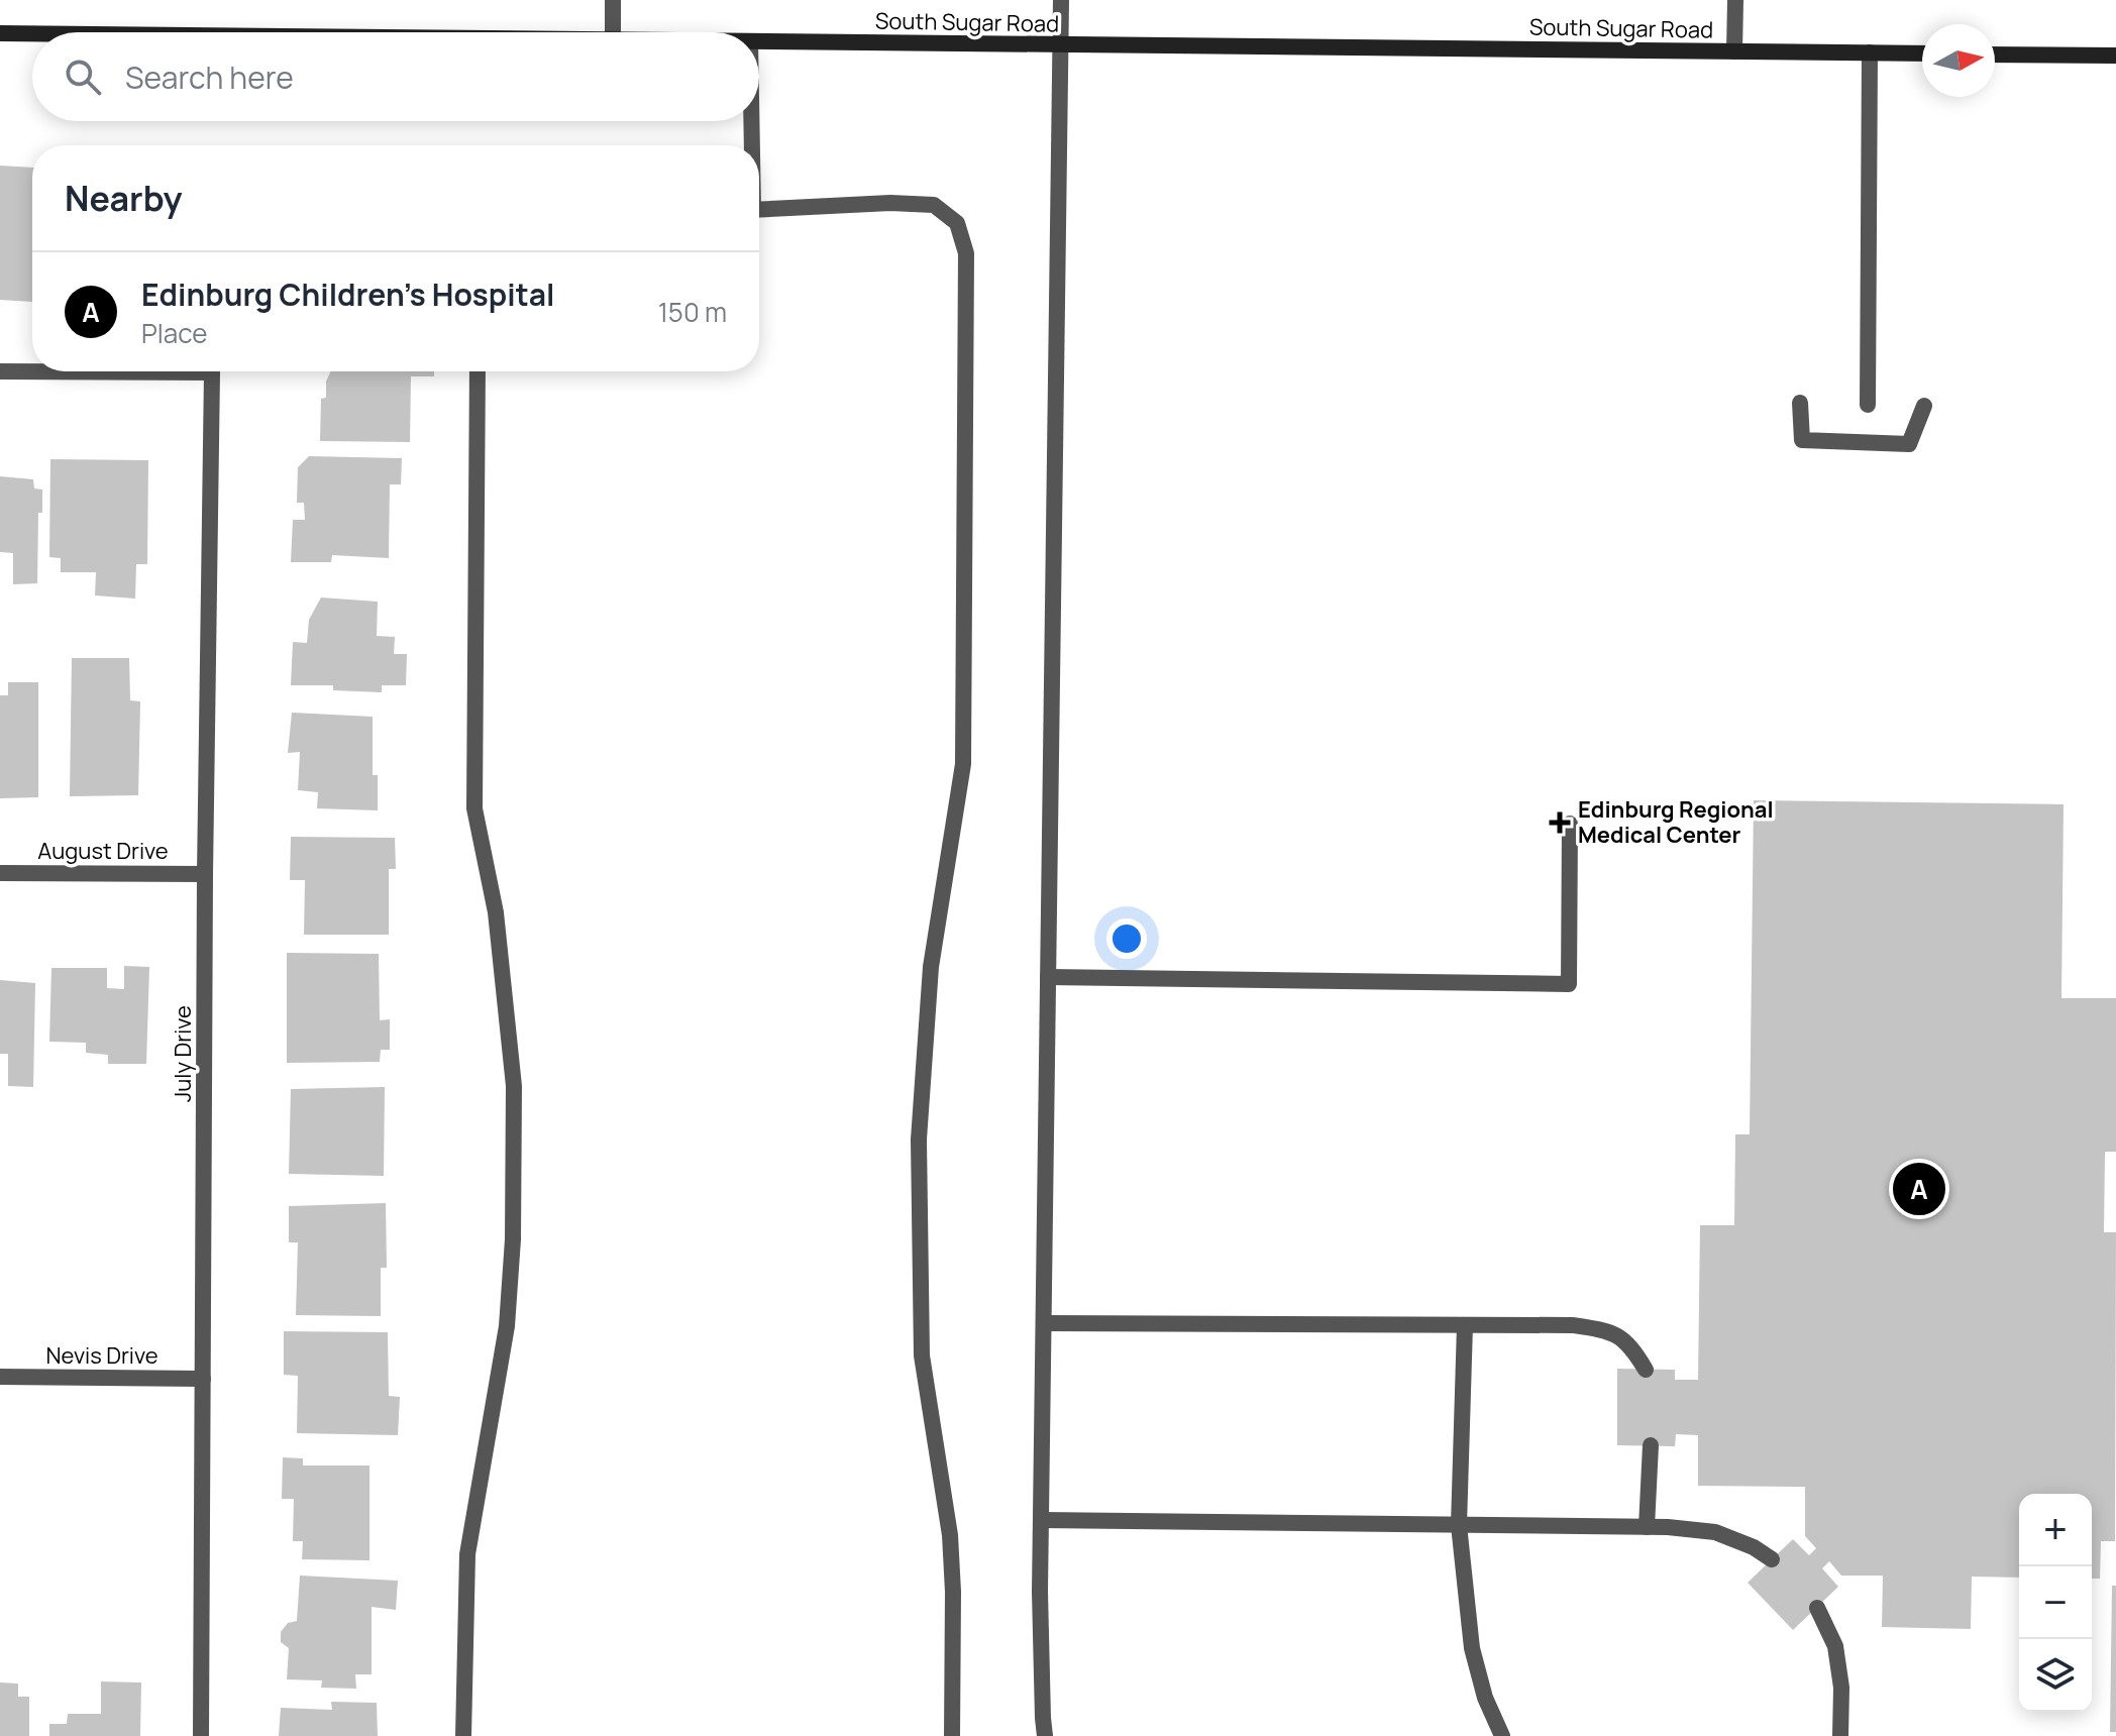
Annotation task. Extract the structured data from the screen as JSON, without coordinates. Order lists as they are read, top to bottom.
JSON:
{
  "streets": {
    "main road": ["South Sugar Road"],
    "street": ["August Drive", "July Drive", "Nevis Drive"]
  },
  "crossings": [
    ["August Drive", "July Drive"],
    ["July Drive", "Nevis Drive"]
  ],
  "places": {
    "health": ["Edinburg Regional Medical Center"]
  },
  "north": "right",
  "page": {
    "search": "Search here",
    "heading": "Nearby",
    "list": [
      {
        "mark": "A",
        "name": "Edinburg Children's Hospital",
        "note": "Place",
        "value": "150 m"
      }
    ],
    "pins": "A",
    "map_buttons": ["+", "−"]
  }
}
